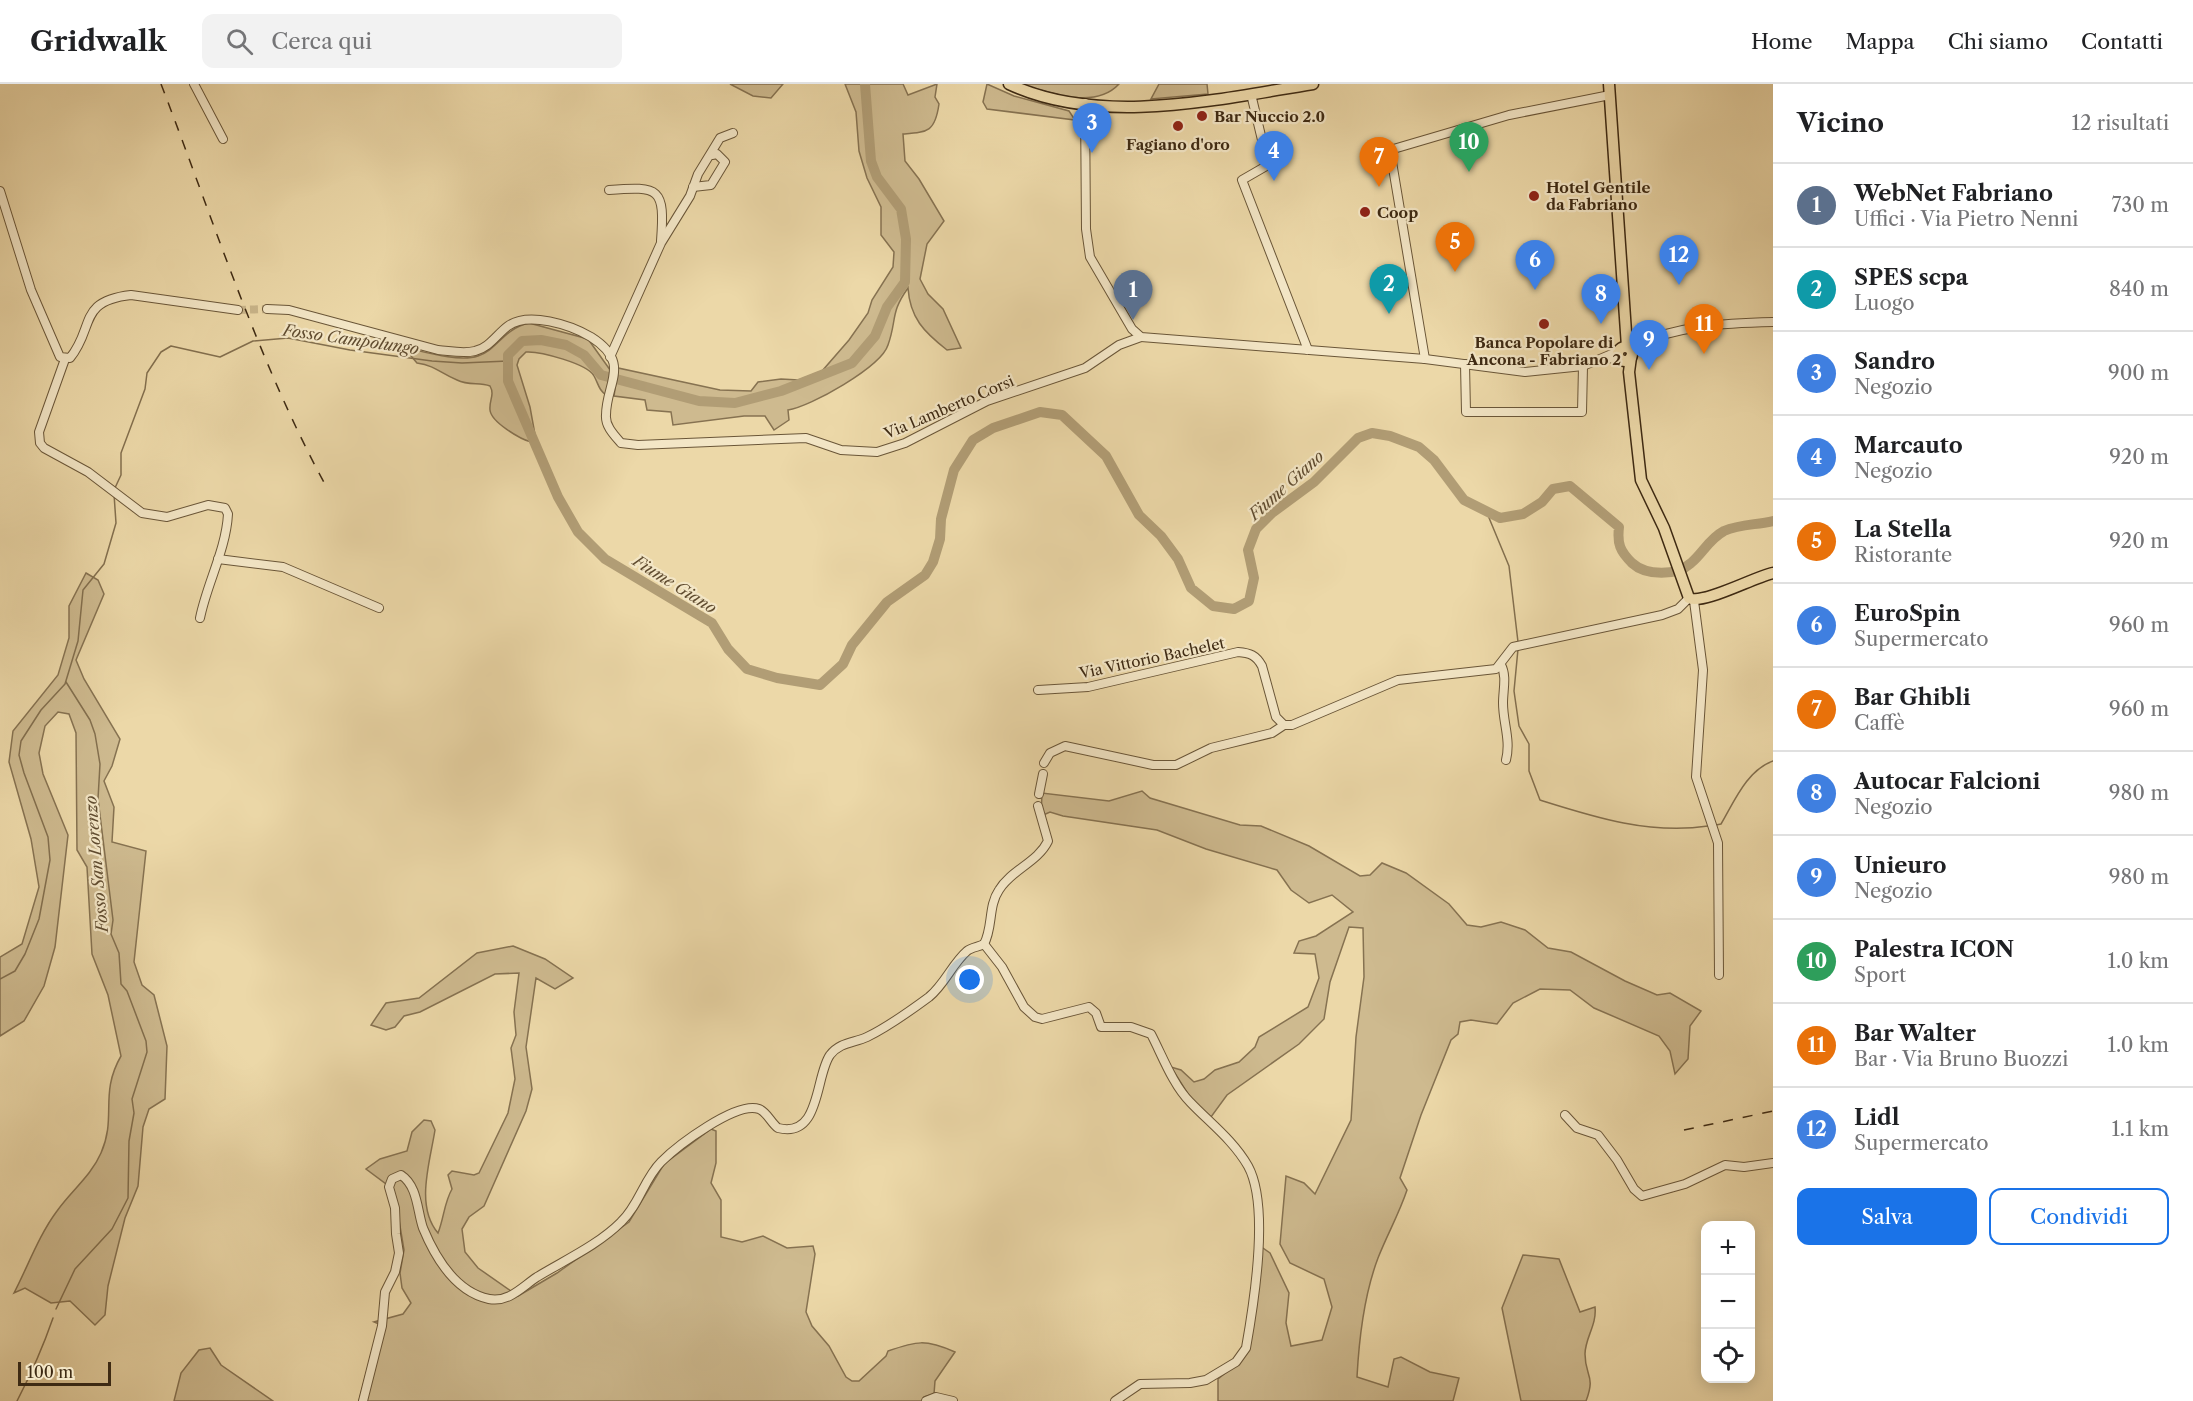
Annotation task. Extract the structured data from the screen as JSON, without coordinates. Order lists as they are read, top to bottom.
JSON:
{
  "streets": {
    "street": ["Via Lamberto Corsi", "Via Vittorio Bachelet"]
  },
  "water": ["Fosso Campolungo", "Fiume Giano", "Fosso San Lorenzo"],
  "places": [
    "Bar Nuccio 2.0",
    "Fagiano d'oro",
    "Hotel Gentile da Fabriano",
    "Coop",
    "Banca Popolare di Ancona - Fabriano 2"
  ],
  "scale_bar": "100 m",
  "page": {
    "header": "Gridwalk",
    "search": "Cerca qui",
    "nav": [
      "Home",
      "Mappa",
      "Chi siamo",
      "Contatti"
    ],
    "heading": ["Vicino", "12 risultati"],
    "pins": [
      "3",
      "10",
      "4",
      "7",
      "5",
      "12",
      "6",
      "2",
      "1",
      "8",
      "11",
      "9"
    ],
    "list": [
      {
        "mark": "1",
        "name": "WebNet Fabriano",
        "note": "Uffici · Via Pietro Nenni",
        "value": "730 m"
      },
      {
        "mark": "2",
        "name": "SPES scpa",
        "note": "Luogo",
        "value": "840 m"
      },
      {
        "mark": "3",
        "name": "Sandro",
        "note": "Negozio",
        "value": "900 m"
      },
      {
        "mark": "4",
        "name": "Marcauto",
        "note": "Negozio",
        "value": "920 m"
      },
      {
        "mark": "5",
        "name": "La Stella",
        "note": "Ristorante",
        "value": "920 m"
      },
      {
        "mark": "6",
        "name": "EuroSpin",
        "note": "Supermercato",
        "value": "960 m"
      },
      {
        "mark": "7",
        "name": "Bar Ghibli",
        "note": "Caffè",
        "value": "960 m"
      },
      {
        "mark": "8",
        "name": "Autocar Falcioni",
        "note": "Negozio",
        "value": "980 m"
      },
      {
        "mark": "9",
        "name": "Unieuro",
        "note": "Negozio",
        "value": "980 m"
      },
      {
        "mark": "10",
        "name": "Palestra ICON",
        "note": "Sport",
        "value": "1.0 km"
      },
      {
        "mark": "11",
        "name": "Bar Walter",
        "note": "Bar · Via Bruno Buozzi",
        "value": "1.0 km"
      },
      {
        "mark": "12",
        "name": "Lidl",
        "note": "Supermercato",
        "value": "1.1 km"
      }
    ],
    "buttons": ["Salva", "Condividi"],
    "map_buttons": ["+", "−"],
    "scale": "100 m"
  }
}
